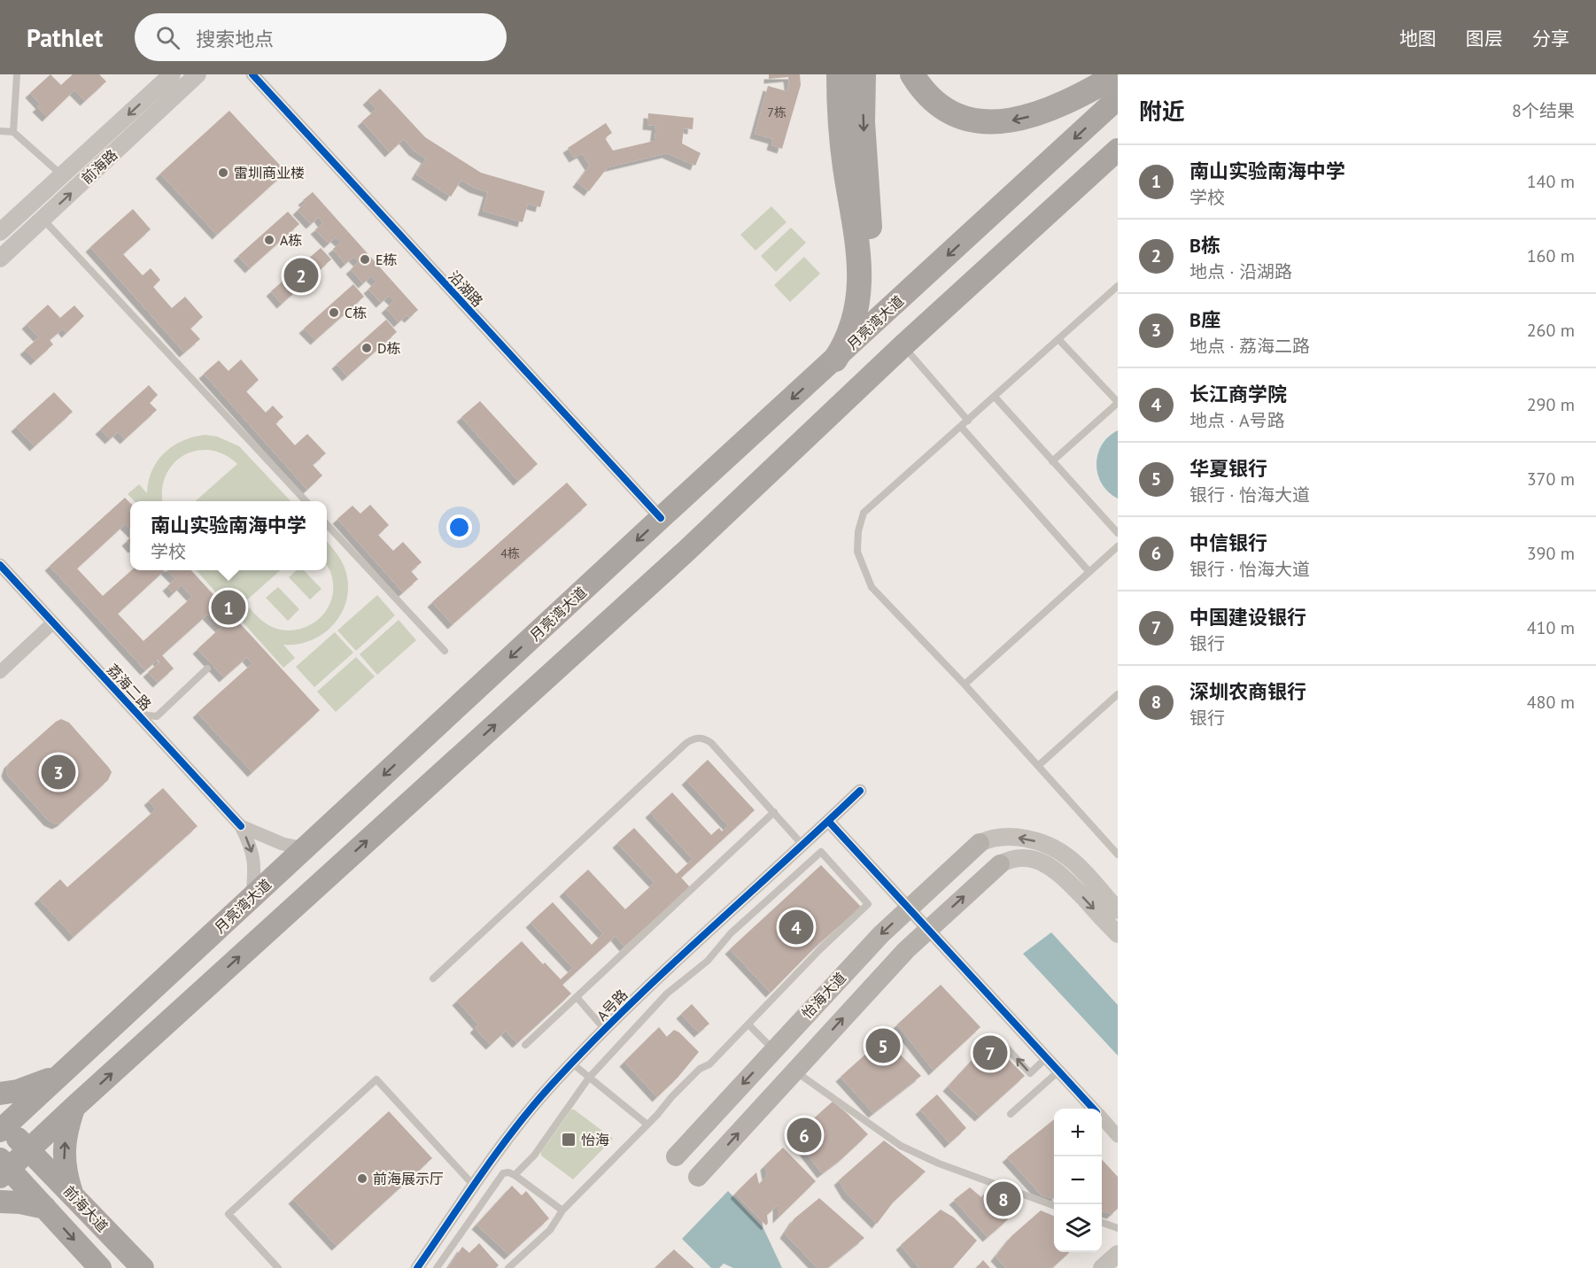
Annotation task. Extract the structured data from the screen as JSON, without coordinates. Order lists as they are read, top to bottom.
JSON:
{
  "streets": {
    "main road": ["月亮湾大道", "怡海大道", "前海大道"],
    "street": [
      "前海路",
      "沿湖路",
      "荔海二路",
      "A号路"
    ]
  },
  "crossings": [
    ["沿湖路", "月亮湾大道"],
    ["月亮湾大道", "荔海二路"],
    ["月亮湾大道", "前海大道"]
  ],
  "places": {
    "other": [
      "雷圳商业楼",
      "A栋",
      "E栋",
      "C栋",
      "D栋",
      "前海展示厅"
    ],
    "transit": ["怡海"]
  },
  "house_numbers": ["7栋", "4栋"],
  "page": {
    "header": "Pathlet",
    "search": "搜索地点",
    "nav": ["地图", "图层", "分享"],
    "heading": ["附近", "8个结果"],
    "list": [
      {
        "mark": "1",
        "name": "南山实验南海中学",
        "note": "学校",
        "value": "140 m"
      },
      {
        "mark": "2",
        "name": "B栋",
        "note": "地点 · 沿湖路",
        "value": "160 m"
      },
      {
        "mark": "3",
        "name": "B座",
        "note": "地点 · 荔海二路",
        "value": "260 m"
      },
      {
        "mark": "4",
        "name": "长江商学院",
        "note": "地点 · A号路",
        "value": "290 m"
      },
      {
        "mark": "5",
        "name": "华夏银行",
        "note": "银行 · 怡海大道",
        "value": "370 m"
      },
      {
        "mark": "6",
        "name": "中信银行",
        "note": "银行 · 怡海大道",
        "value": "390 m"
      },
      {
        "mark": "7",
        "name": "中国建设银行",
        "note": "银行",
        "value": "410 m"
      },
      {
        "mark": "8",
        "name": "深圳农商银行",
        "note": "银行",
        "value": "480 m"
      }
    ],
    "pins": [
      "2",
      "1",
      "3",
      "4",
      "5",
      "7",
      "6",
      "8"
    ],
    "popup": ["南山实验南海中学", "学校"],
    "map_buttons": ["+", "−"]
  }
}
